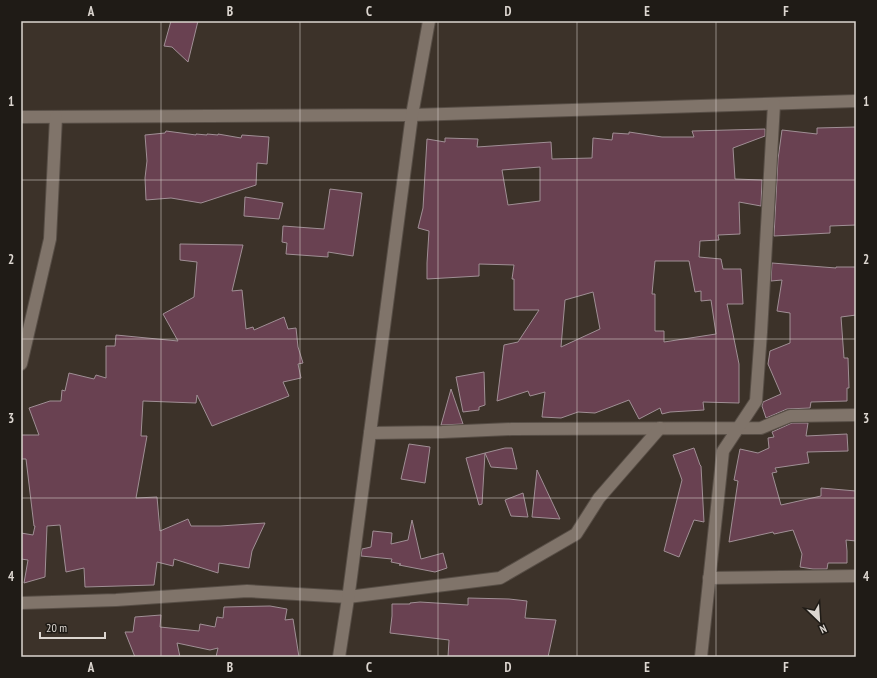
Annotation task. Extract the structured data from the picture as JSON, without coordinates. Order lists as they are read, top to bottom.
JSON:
{
  "scale_bar": "20 m",
  "north": "bottom right",
  "grid": {
    "columns": [
      "A",
      "B",
      "C",
      "D",
      "E",
      "F"
    ],
    "rows": [
      "1",
      "2",
      "3",
      "4"
    ]
  }
}
